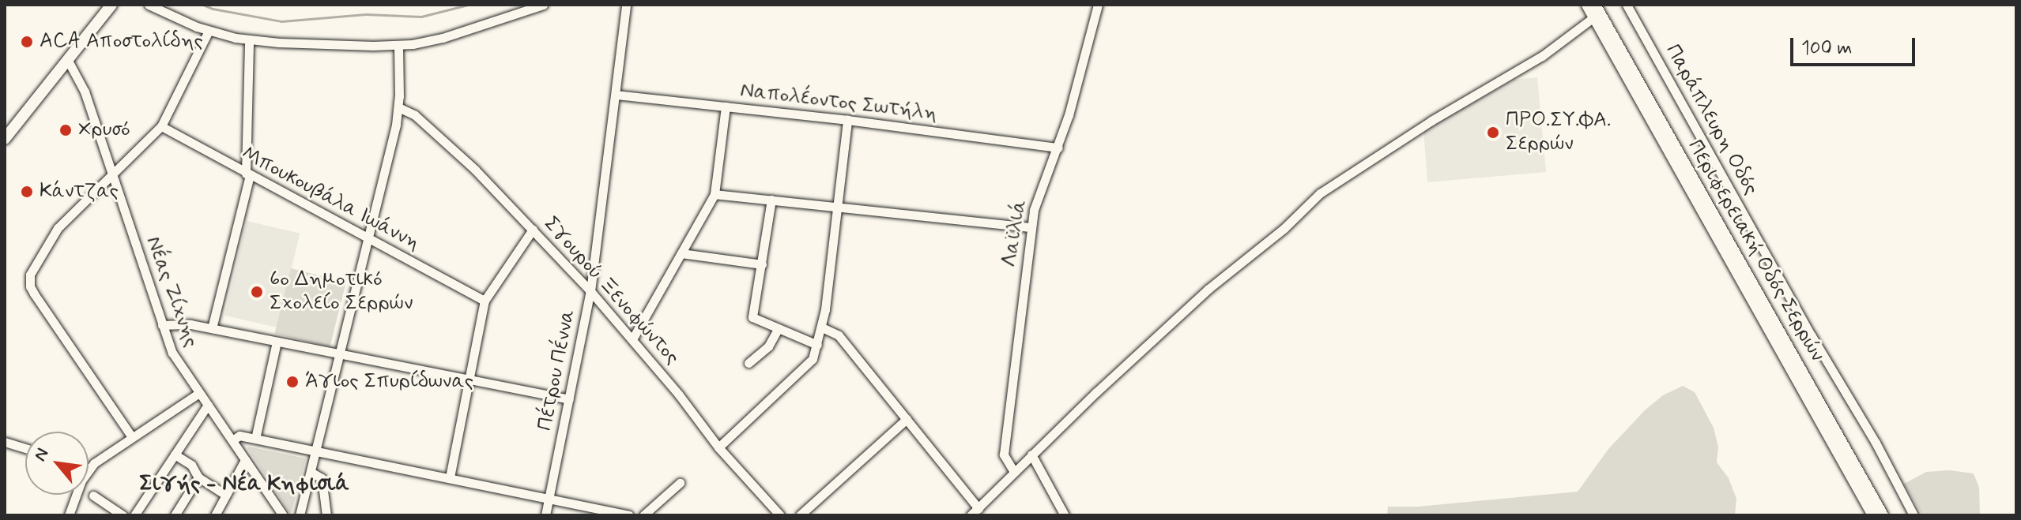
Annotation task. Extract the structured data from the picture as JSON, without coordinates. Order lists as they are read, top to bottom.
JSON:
{
  "streets": {
    "main road": ["Περιφερειακή Οδός Σερρών"],
    "street": [
      "Ναπολέοντος Σωτήλη",
      "Παράπλευρη Οδός",
      "Μπουκουβάλα Ιωάννη",
      "Λαϊλιά",
      "Σγουρού Ξενοφώντος",
      "Νέας Ζίχνης",
      "Πέτρου Πέννα"
    ]
  },
  "crossings": [
    ["Ναπολέοντος Σωτήλη", "Λαϊλιά"],
    ["Ναπολέοντος Σωτήλη", "Πέτρου Πέννα"],
    ["Σγουρού Ξενοφώντος", "Πέτρου Πέννα"]
  ],
  "districts": ["Σιγής - Νέα Κηφισιά"],
  "places": [
    "ACA Αποστολίδης",
    "Χρυσό",
    "ΠΡΟ.ΣΥ.ΦΑ. Σερρών",
    "Κάντζας",
    "6ο Δημοτικό Σχολείο Σερρών",
    "Άγιος Σπυρίδωνας"
  ],
  "scale_bar": "100 m",
  "north": "top left"
}
